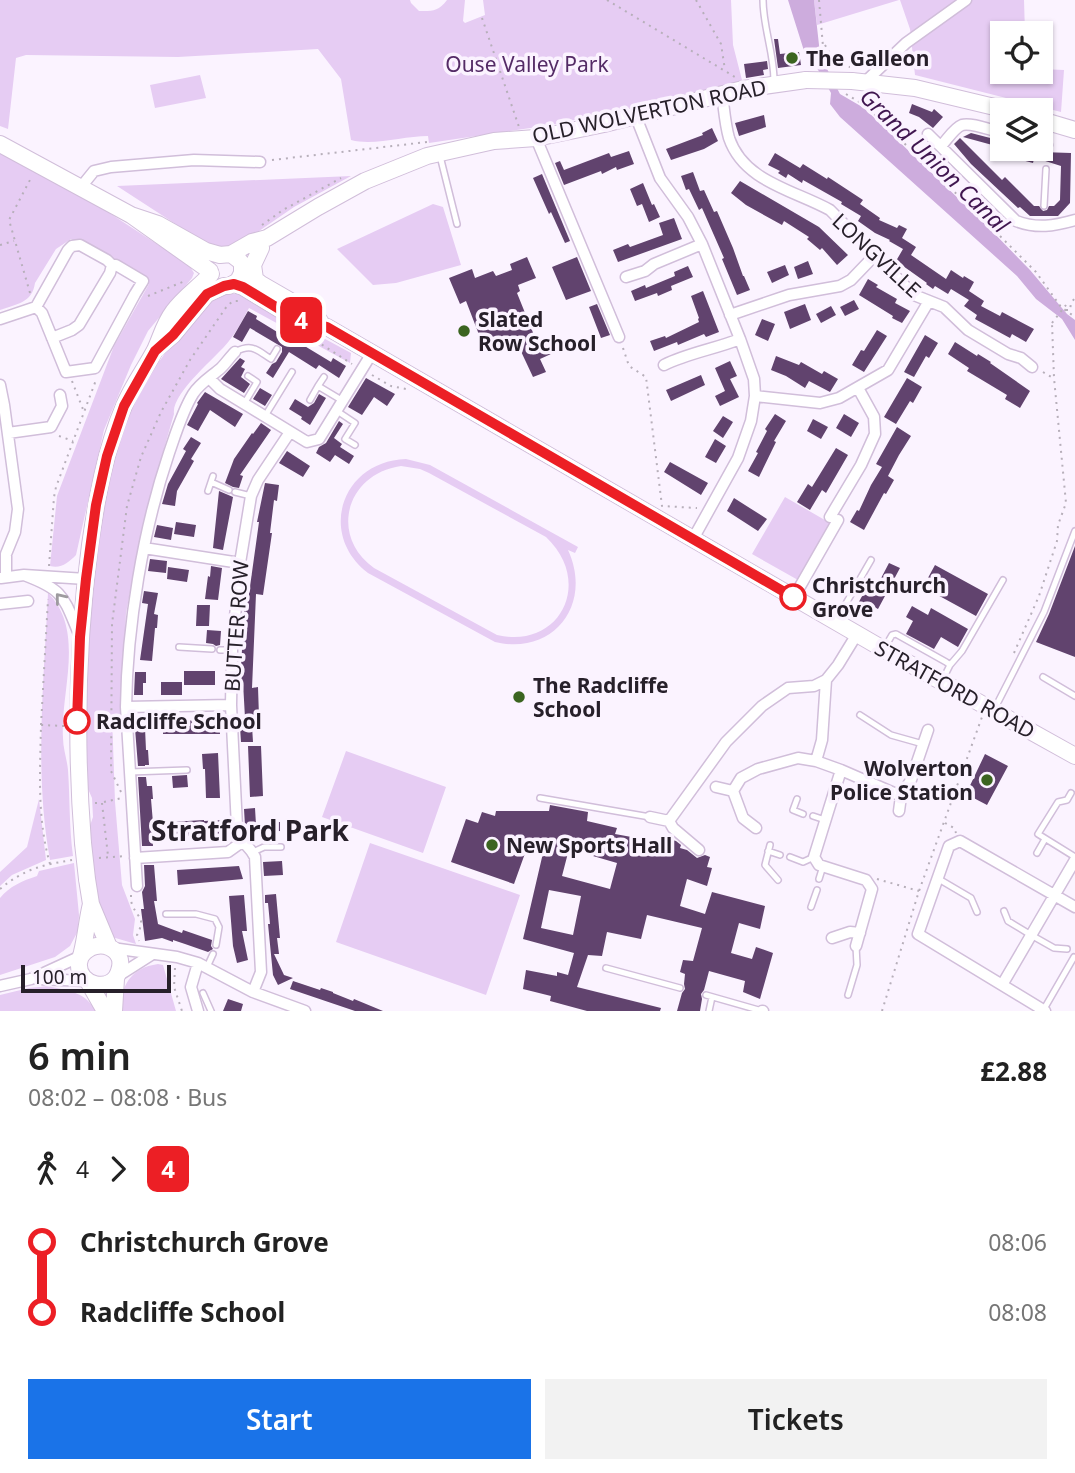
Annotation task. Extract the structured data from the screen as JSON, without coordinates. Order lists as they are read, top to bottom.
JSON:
{
  "streets": {
    "street": [
      "OLD WOLVERTON ROAD",
      "LONGVILLE",
      "BUTTER ROW",
      "STRATFORD ROAD"
    ]
  },
  "crossings": [
    ["OLD WOLVERTON ROAD", "LONGVILLE"],
    ["OLD WOLVERTON ROAD", "STRATFORD ROAD"]
  ],
  "districts": ["Stratford Park"],
  "water": ["Grand Union Canal"],
  "parks": ["Ouse Valley Park"],
  "places": [
    "The Galleon",
    "Slated Row School",
    "Christchurch Grove",
    "The Radcliffe School",
    "Radcliffe School",
    "Wolverton Police Station",
    "New Sports Hall"
  ],
  "lines": ["bus line 4"],
  "scale_bar": "100 m",
  "page": {
    "on_map": "4",
    "scale": "100 m",
    "heading": ["6 min", "08:02 – 08:08 · Bus", "£2.88"],
    "legs": ["4", "4"],
    "list": [
      {
        "name": "Christchurch Grove",
        "value": "08:06"
      },
      {
        "name": "Radcliffe School",
        "value": "08:08"
      }
    ],
    "buttons": ["Start", "Tickets"]
  }
}
